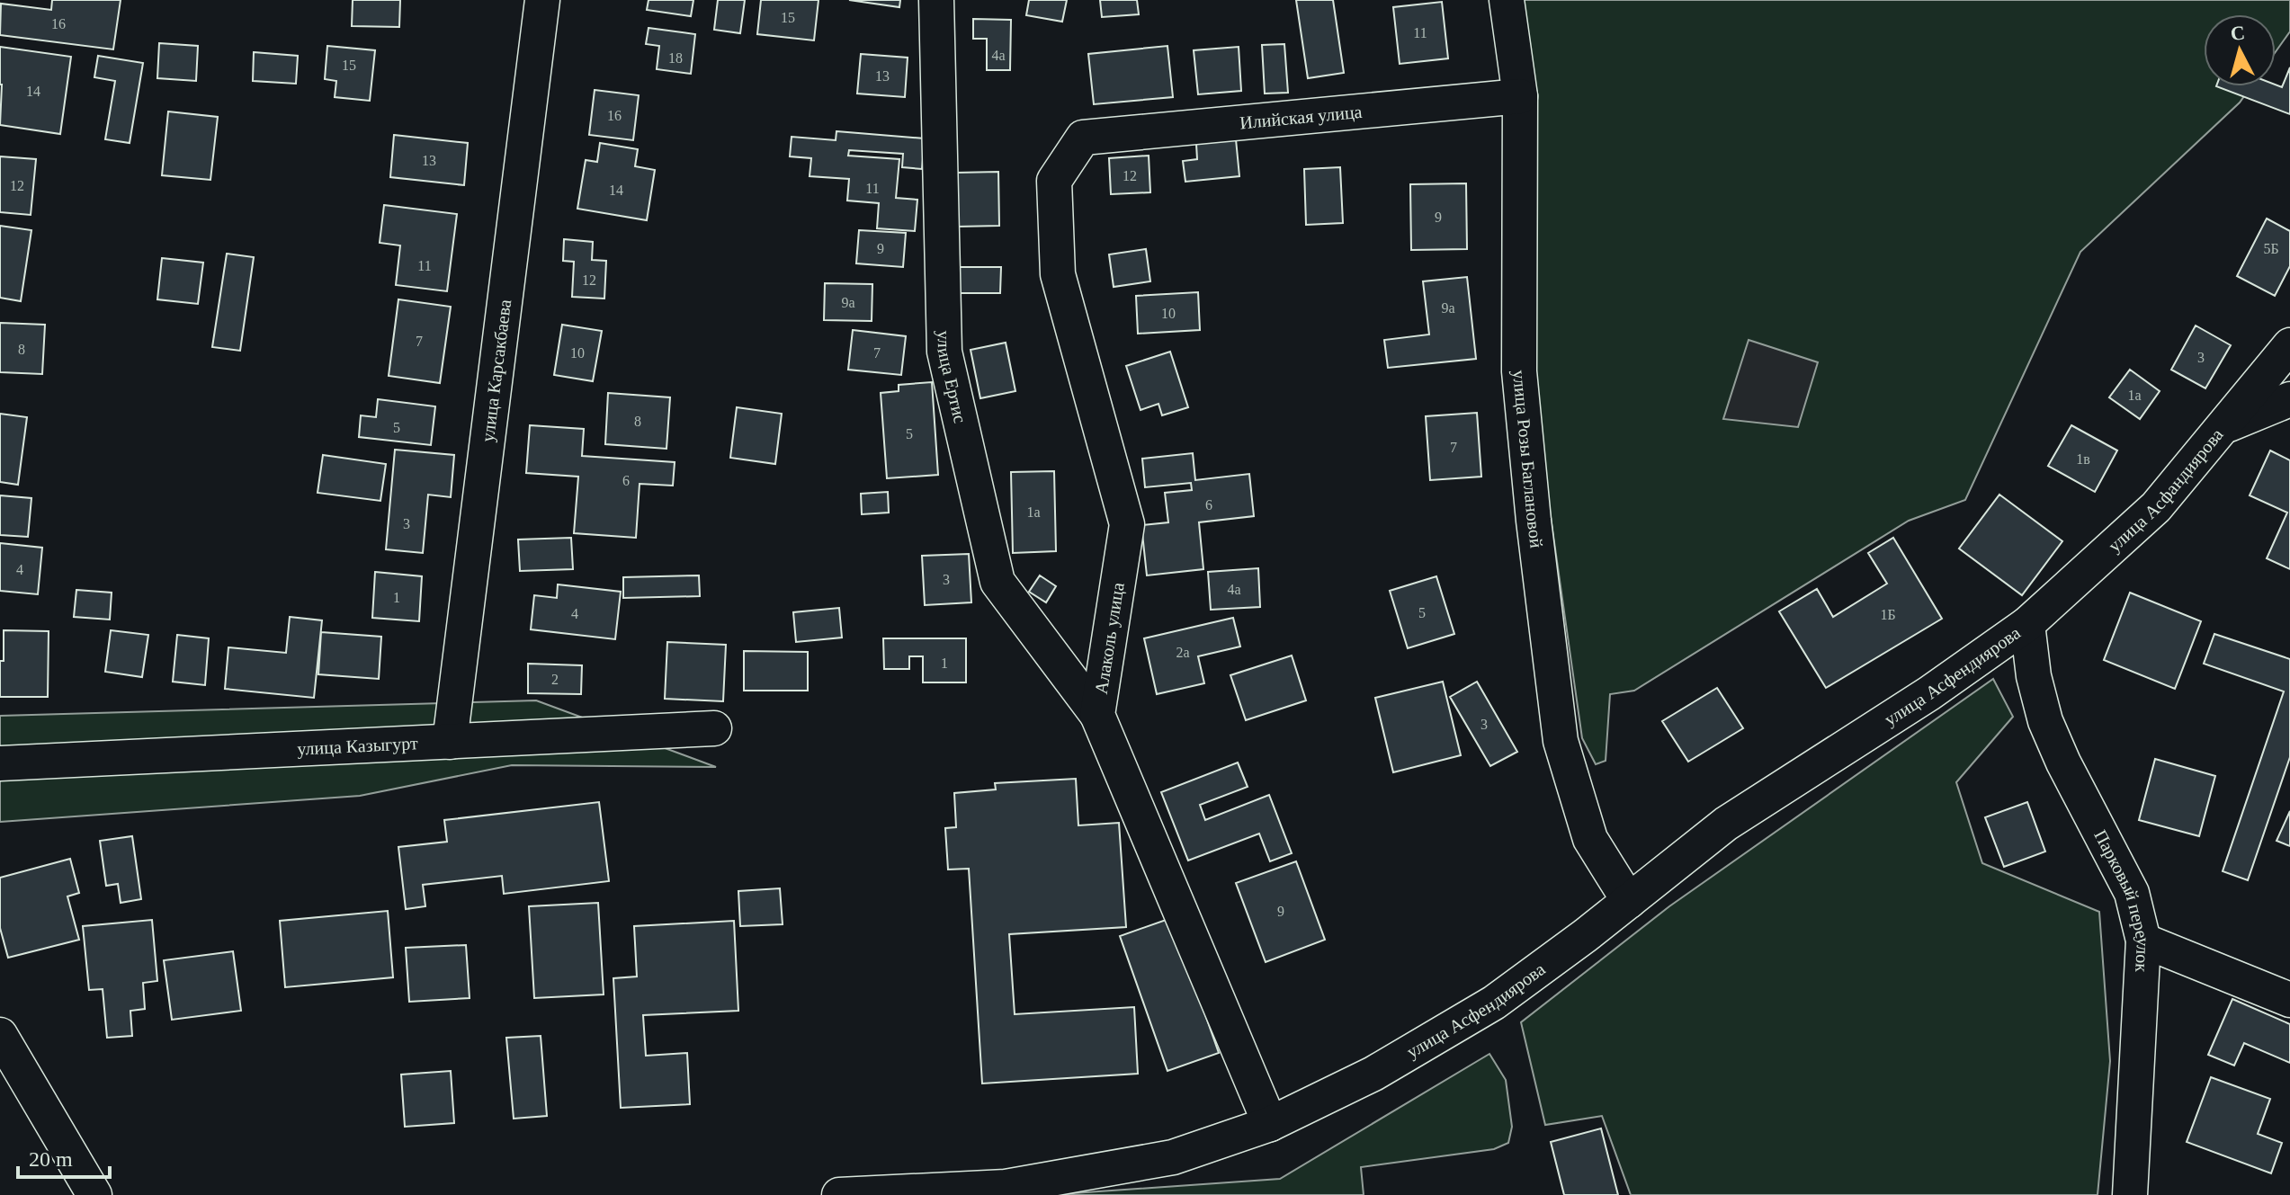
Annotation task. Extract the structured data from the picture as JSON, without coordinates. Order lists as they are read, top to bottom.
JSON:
{
  "streets": {
    "street": [
      "Илийская улица",
      "улица Карсакбаева",
      "улица Ертис",
      "улица Розы Баглановой",
      "улица Асфандиярова",
      "Алаколь улица",
      "улица Асфендиярова",
      "улица Казыгурт",
      "Парковый переулок"
    ]
  },
  "crossings": [
    ["Илийская улица", "улица Розы Баглановой"],
    ["Илийская улица", "Алаколь улица"],
    ["улица Карсакбаева", "улица Казыгурт"],
    ["улица Ертис", "Алаколь улица"],
    ["улица Розы Баглановой", "улица Асфендиярова"],
    ["улица Асфандиярова", "улица Асфендиярова"],
    ["улица Асфандиярова", "Парковый переулок"],
    ["Алаколь улица", "улица Асфендиярова"],
    ["улица Асфендиярова", "Парковый переулок"]
  ],
  "house_numbers": [
    "15",
    "16",
    "11",
    "4а",
    "18",
    "15",
    "13",
    "14",
    "16",
    "13",
    "12",
    "12",
    "11",
    "14",
    "9",
    "9",
    "5Б",
    "11",
    "12",
    "9а",
    "9а",
    "10",
    "7",
    "8",
    "10",
    "7",
    "3",
    "1а",
    "8",
    "5",
    "5",
    "7",
    "1в",
    "6",
    "6",
    "1а",
    "3",
    "4",
    "3",
    "4а",
    "1",
    "5",
    "4",
    "1Б",
    "2а",
    "1",
    "2",
    "3",
    "9"
  ],
  "scale_bar": "20 m",
  "north": "top"
}
